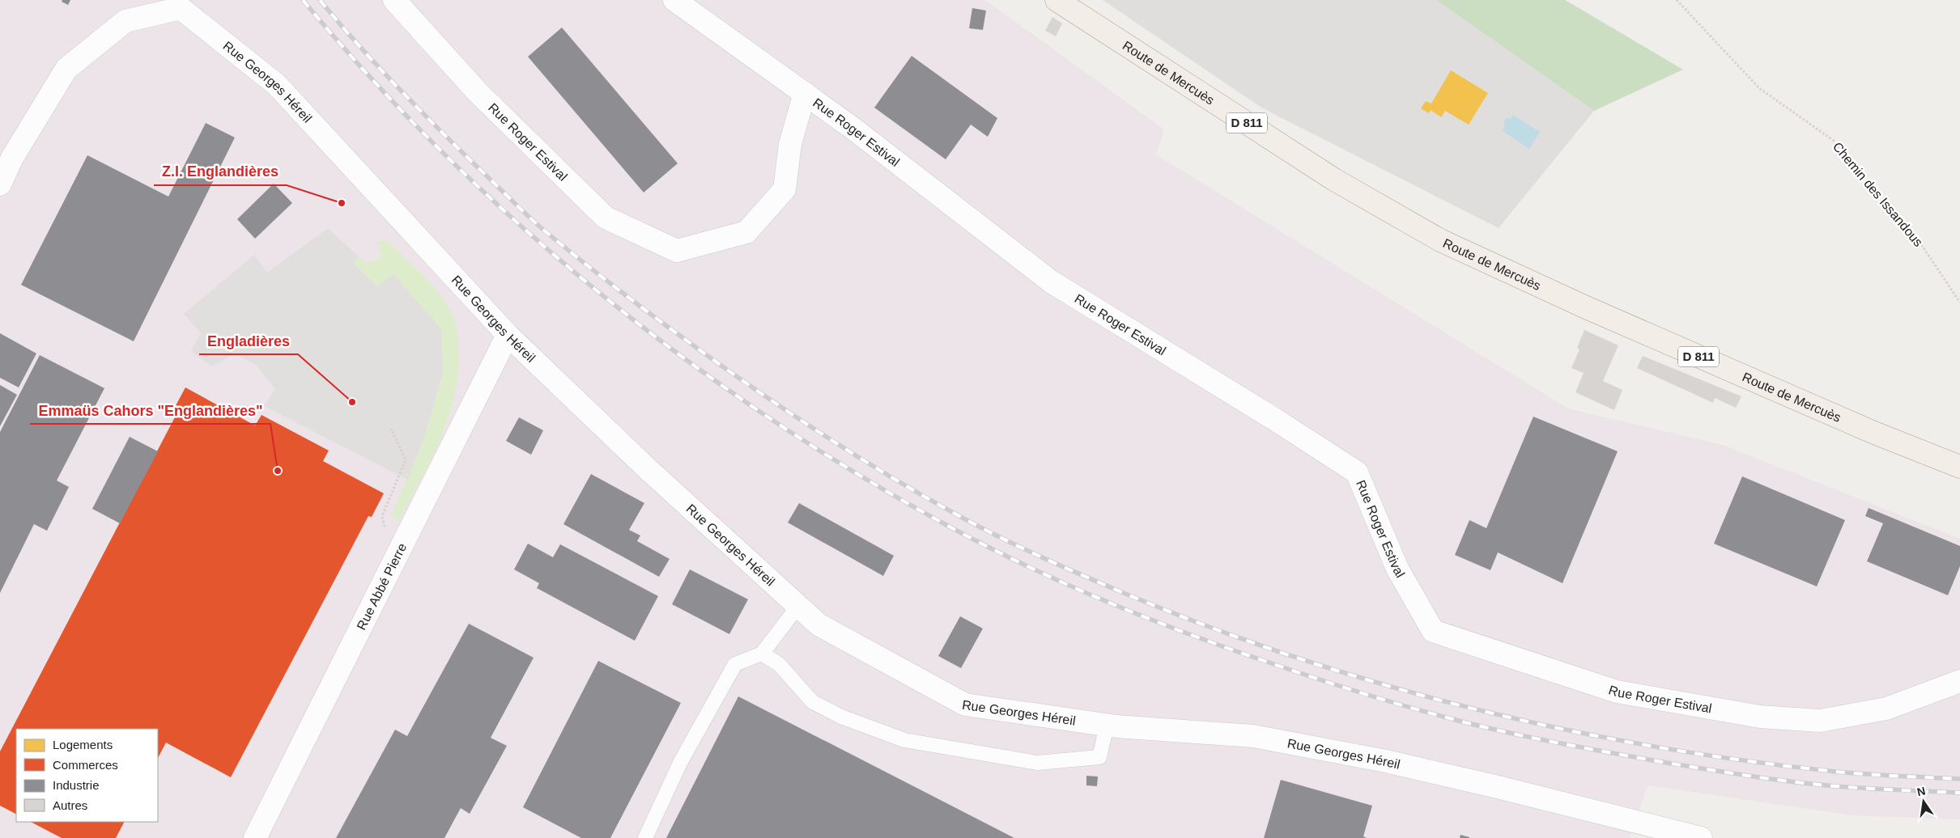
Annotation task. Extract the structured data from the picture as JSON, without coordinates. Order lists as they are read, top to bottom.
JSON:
{
  "streets": {
    "main road": ["Route de Mercuès", "D 811"],
    "street": ["Rue Georges Héreil", "Rue Roger Estival", "Rue Abbé Pierre"],
    "path": ["Chemin des Issandous"]
  },
  "crossings": [
    ["Rue Georges Héreil", "Rue Abbé Pierre"]
  ],
  "places": ["Z.I. Englandières", "Engladières", "Emmaüs Cahors \"Englandières\""],
  "legend": [
    "Logements",
    "Commerces",
    "Industrie",
    "Autres"
  ],
  "north": "top"
}
